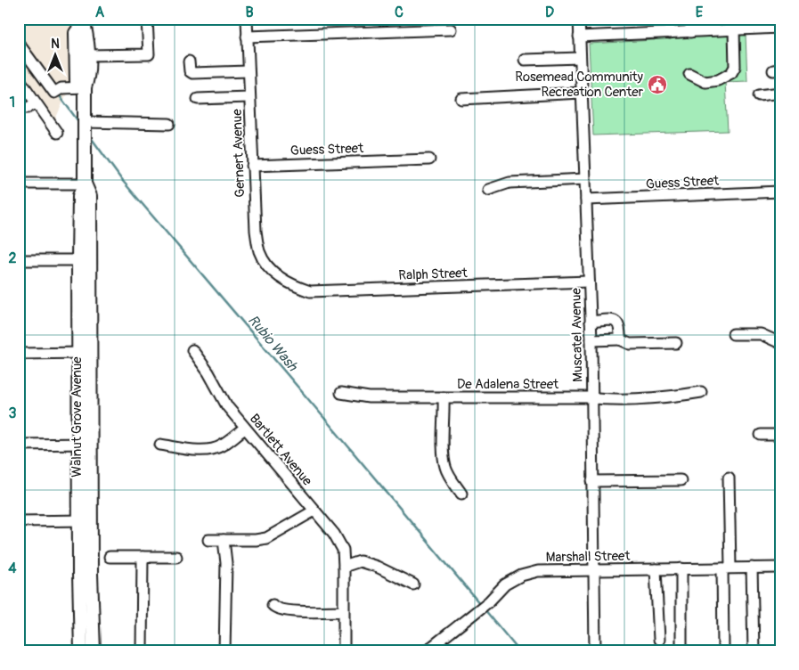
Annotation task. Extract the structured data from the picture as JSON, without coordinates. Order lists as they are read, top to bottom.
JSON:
{
  "streets": {
    "main road": ["Walnut Grove Avenue"],
    "street": [
      "Guess Street",
      "Gernert Avenue",
      "Ralph Street",
      "Muscatel Avenue",
      "De Adalena Street",
      "Bartlett Avenue",
      "Marshall Street"
    ]
  },
  "crossings": [
    ["Guess Street", "Gernert Avenue"],
    ["Guess Street", "Muscatel Avenue"],
    ["Gernert Avenue", "Ralph Street"],
    ["Ralph Street", "Muscatel Avenue"],
    ["Muscatel Avenue", "De Adalena Street"],
    ["Muscatel Avenue", "Marshall Street"]
  ],
  "water": ["Rubio Wash"],
  "places": {
    "public building": ["Rosemead Community Recreation Center"]
  },
  "north": "top",
  "grid": {
    "columns": [
      "A",
      "B",
      "C",
      "D",
      "E"
    ],
    "rows": [
      "1",
      "2",
      "3",
      "4"
    ]
  }
}
